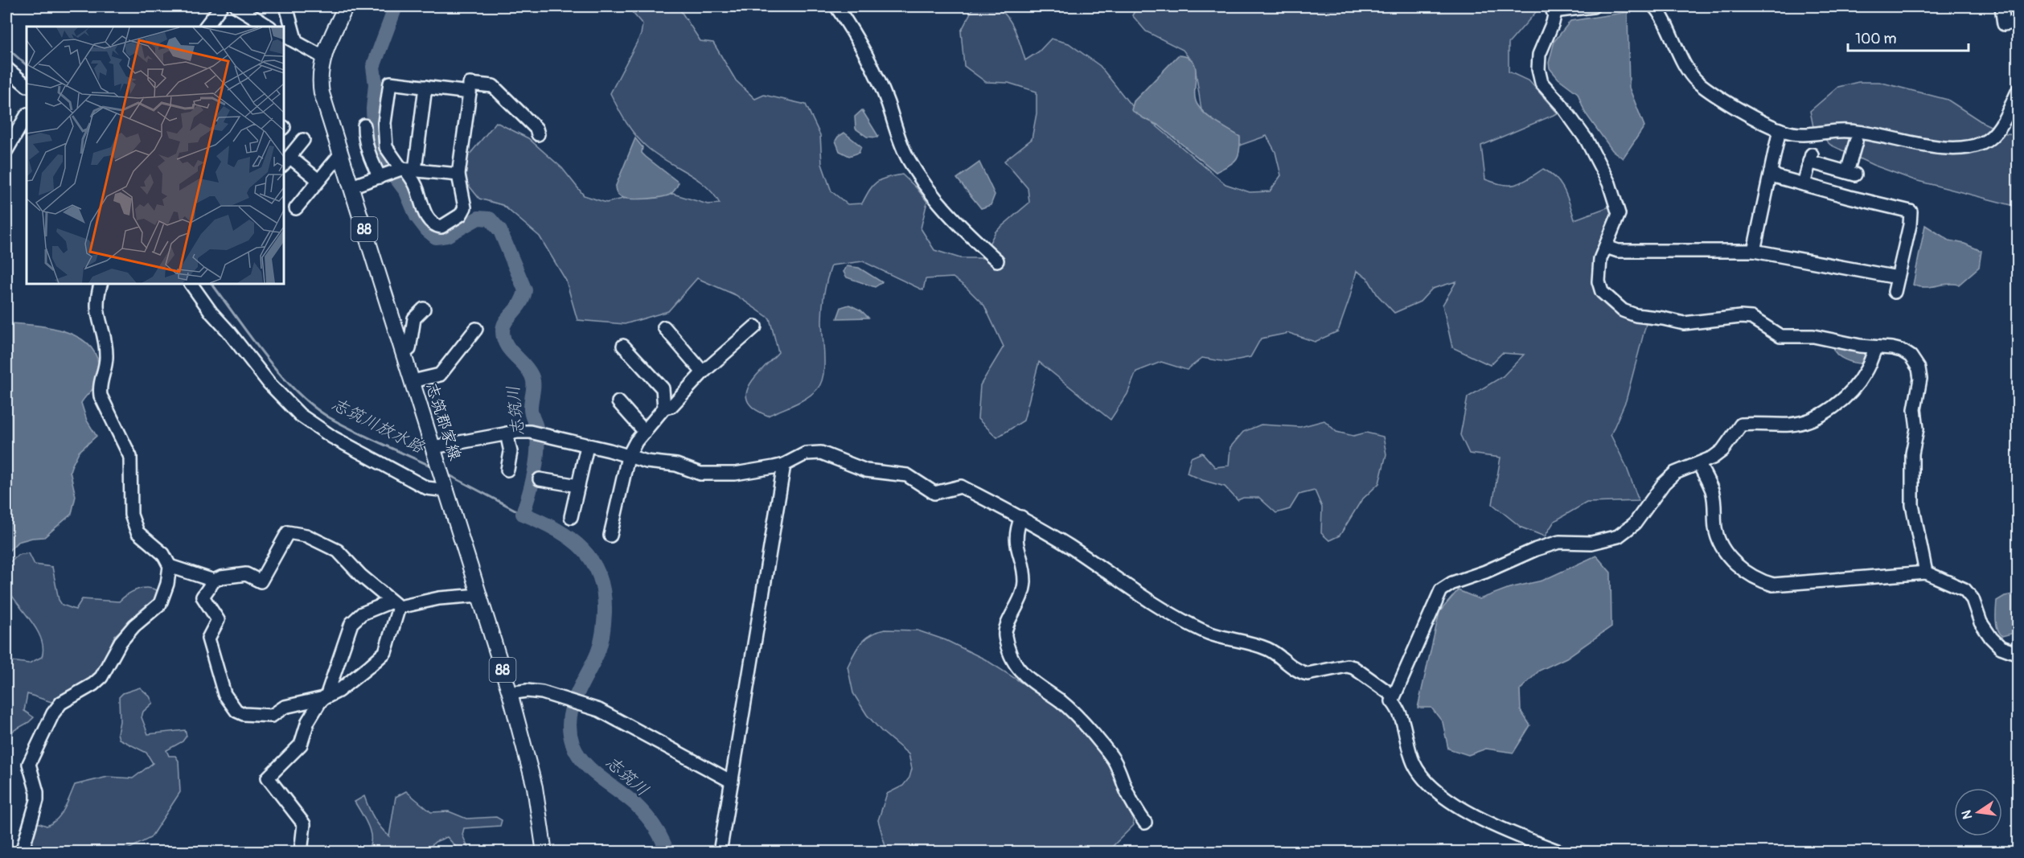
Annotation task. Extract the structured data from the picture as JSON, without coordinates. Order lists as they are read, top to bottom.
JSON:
{
  "streets": {
    "main road": ["88", "志筑郡家線"]
  },
  "water": ["志筑川", "志筑川放水路"],
  "scale_bar": "100 m",
  "north": "left"
}
